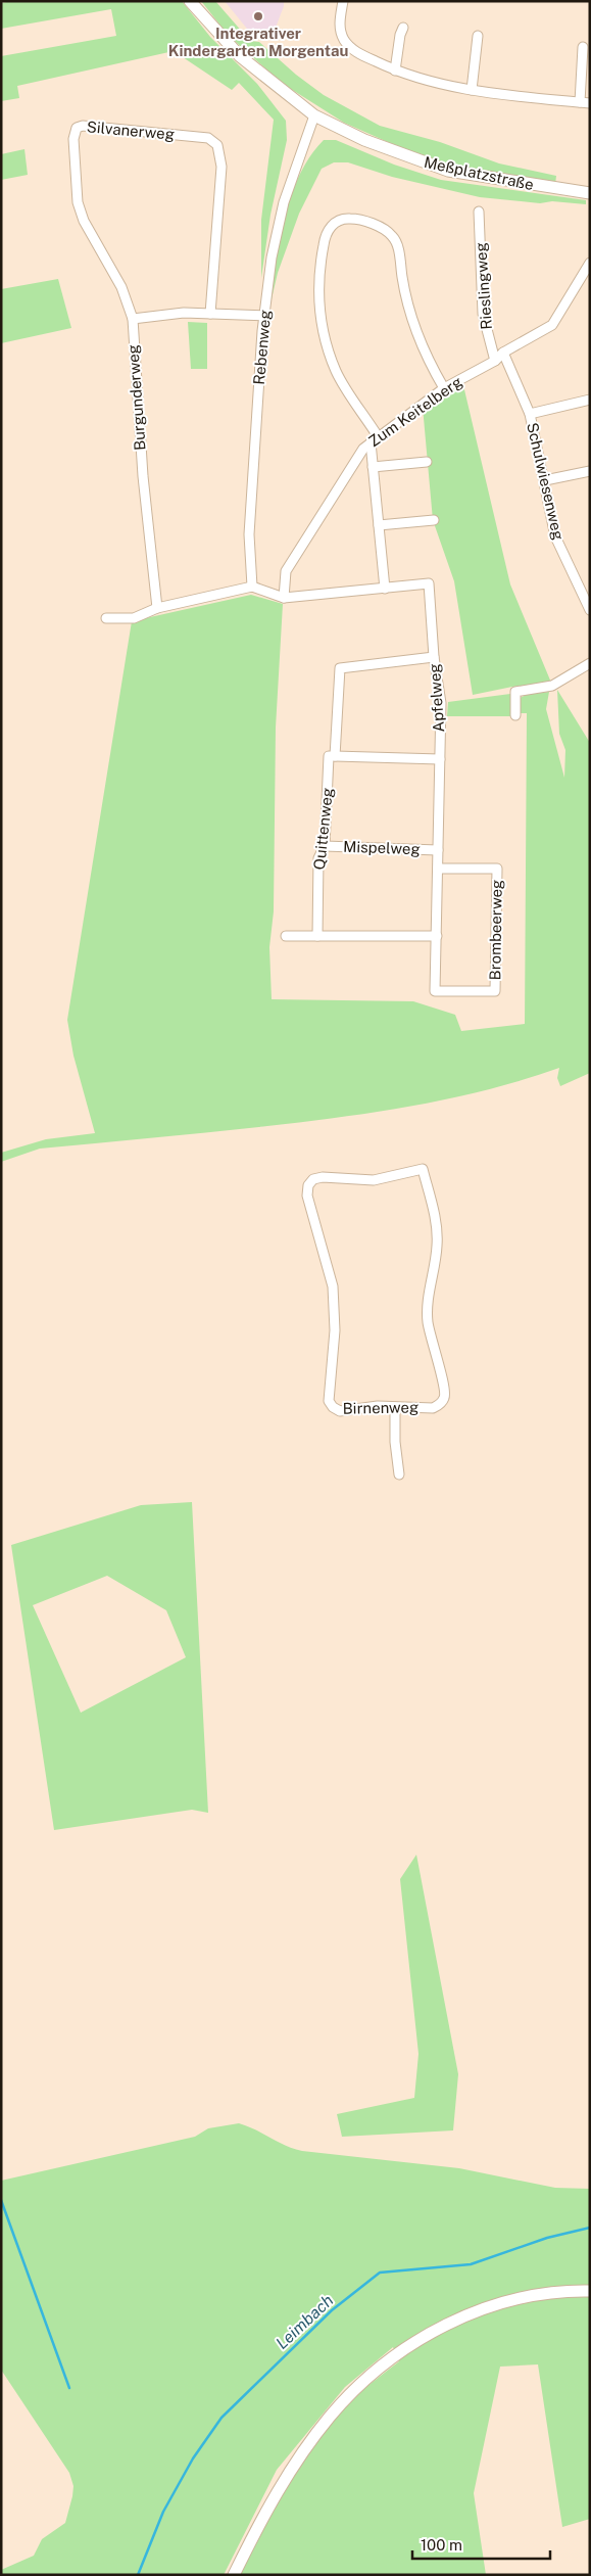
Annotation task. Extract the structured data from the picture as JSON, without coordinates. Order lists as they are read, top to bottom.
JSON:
{
  "streets": {
    "main road": ["Meßplatzstraße"],
    "street": [
      "Silvanerweg",
      "Rieslingweg",
      "Rebenweg",
      "Burgunderweg",
      "Zum Keitelberg",
      "Schulwiesenweg",
      "Apfelweg",
      "Quittenweg",
      "Mispelweg",
      "Brombeerweg",
      "Birnenweg"
    ]
  },
  "crossings": [
    ["Silvanerweg", "Burgunderweg"],
    ["Meßplatzstraße", "Rebenweg"],
    ["Rieslingweg", "Zum Keitelberg"],
    ["Rebenweg", "Apfelweg"],
    ["Zum Keitelberg", "Schulwiesenweg"],
    ["Zum Keitelberg", "Apfelweg"],
    ["Apfelweg", "Quittenweg"],
    ["Apfelweg", "Mispelweg"],
    ["Apfelweg", "Brombeerweg"],
    ["Quittenweg", "Mispelweg"]
  ],
  "water": ["Leimbach"],
  "places": ["Integrativer Kindergarten Morgentau"],
  "scale_bar": "100 m"
}
